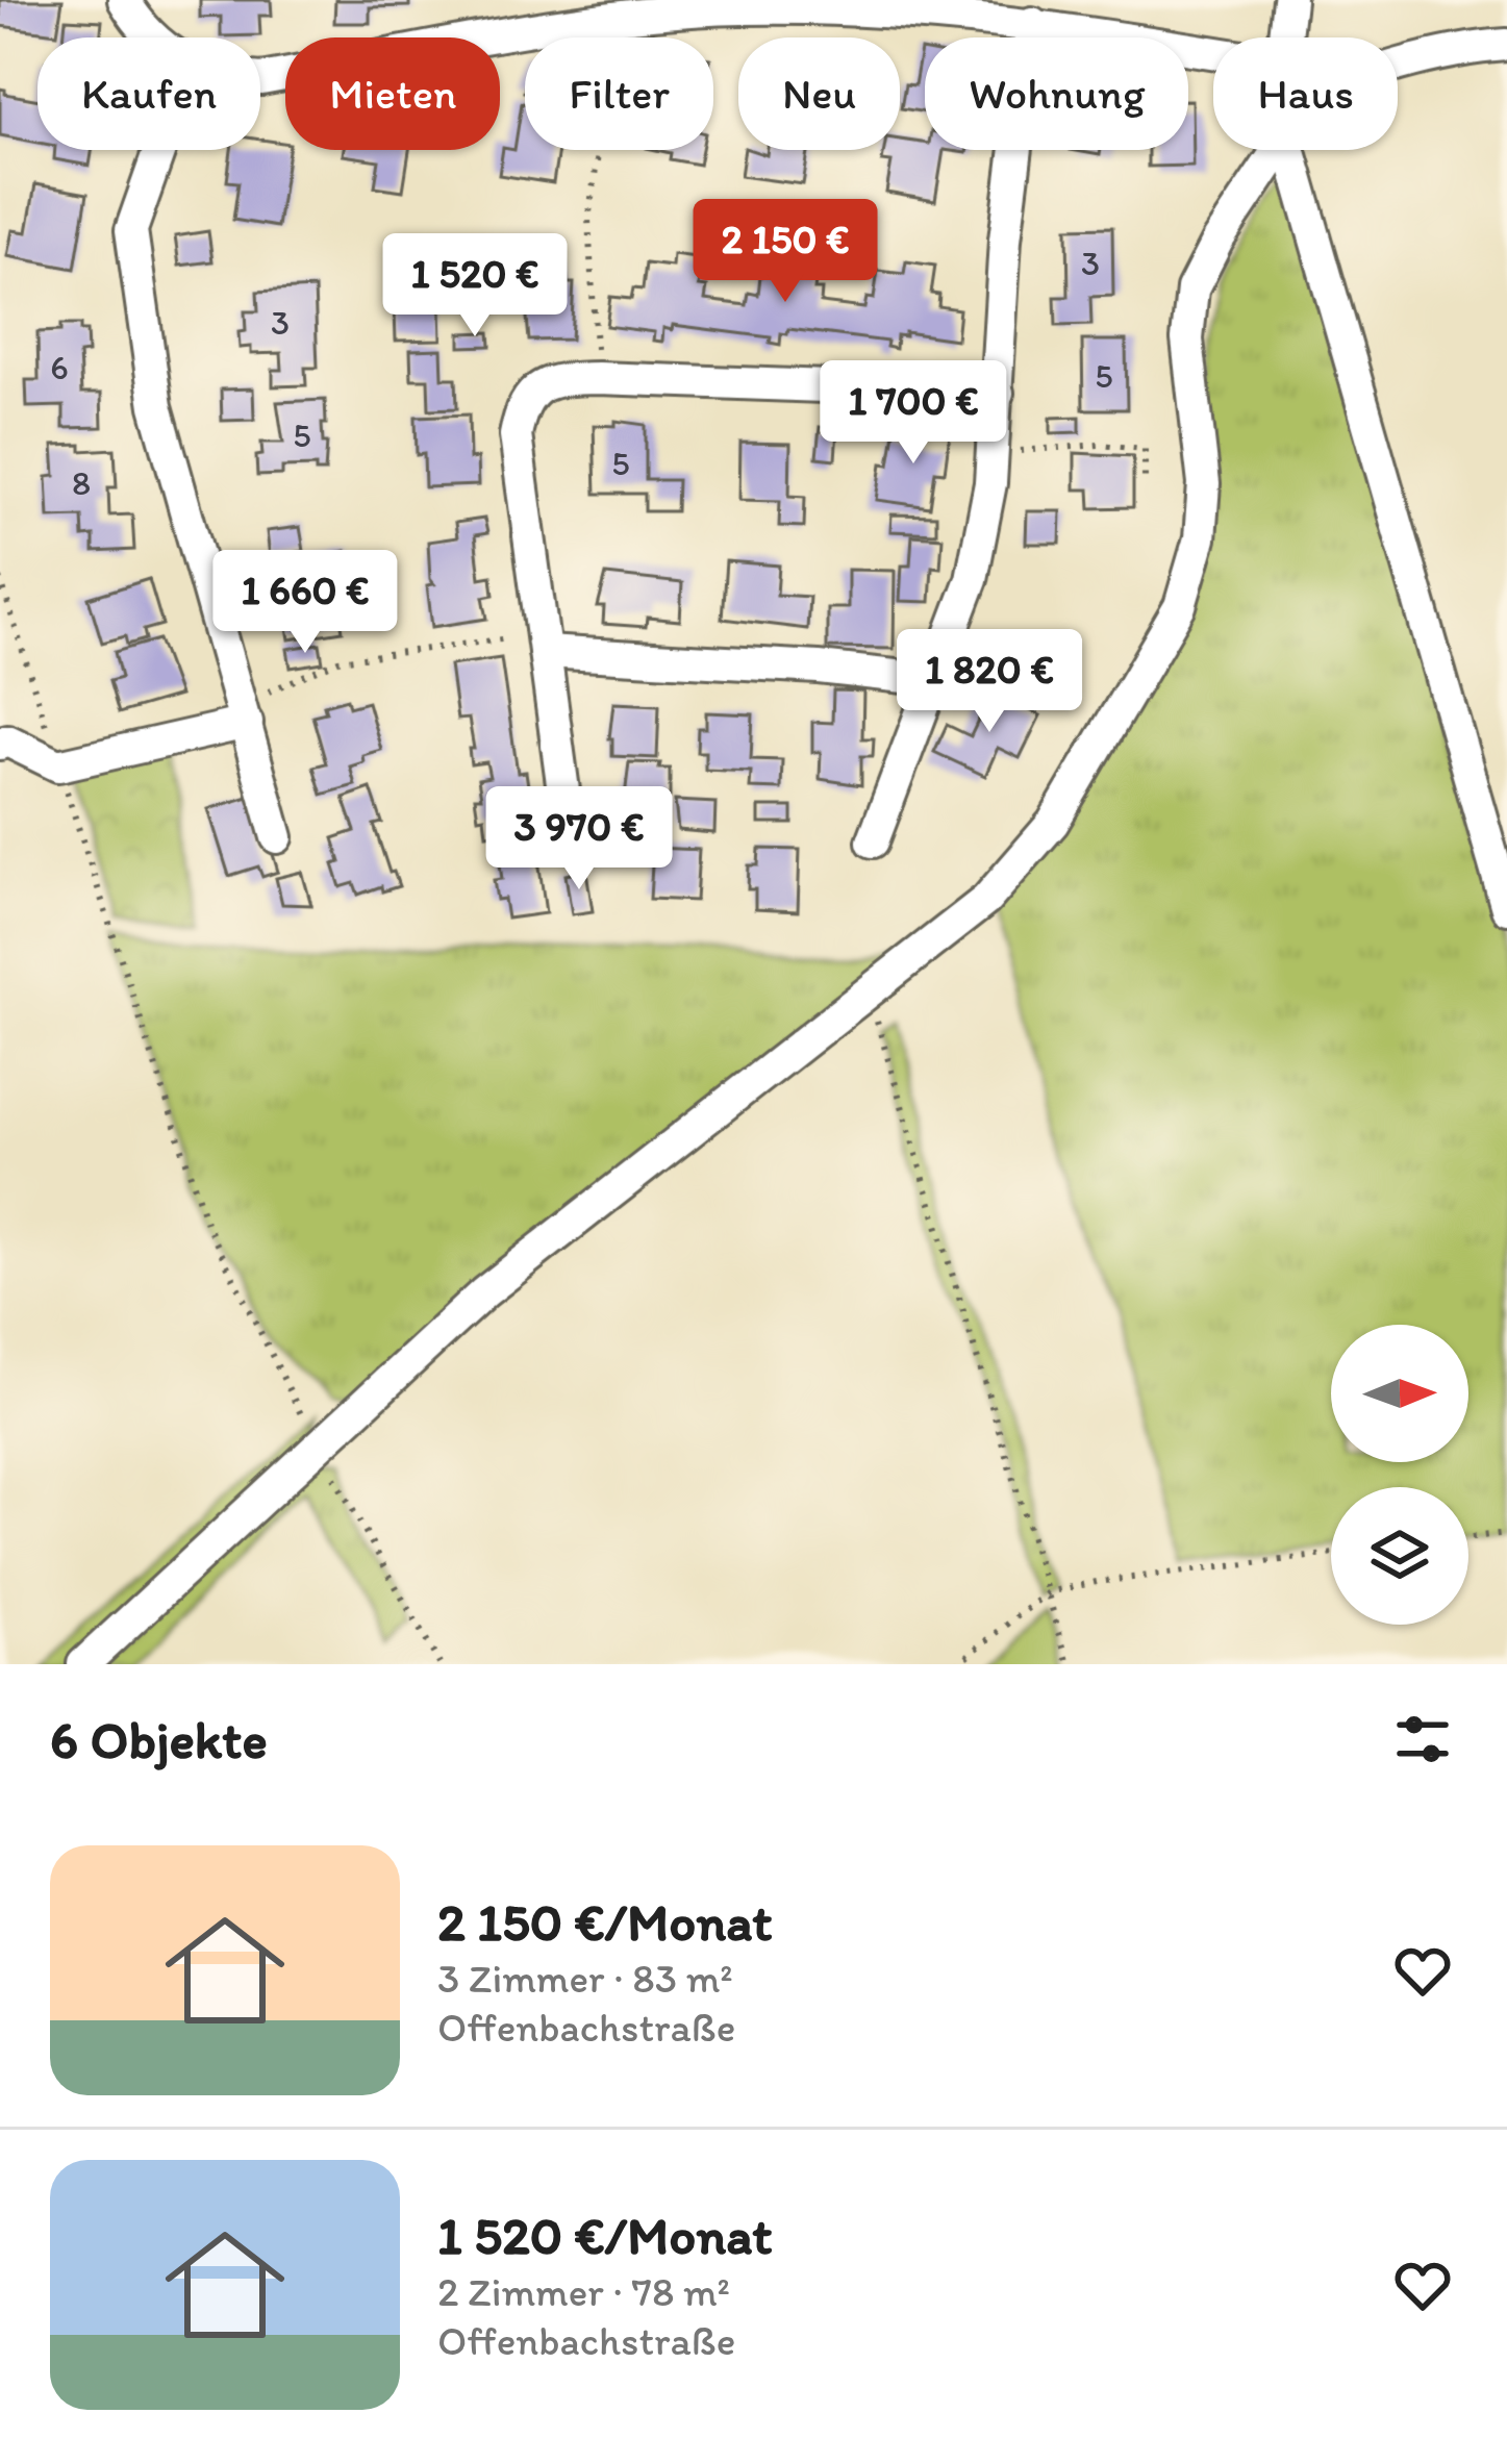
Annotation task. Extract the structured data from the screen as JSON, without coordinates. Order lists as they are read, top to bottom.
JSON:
{
  "house_numbers": [
    "3",
    "3",
    "6",
    "5",
    "5",
    "5",
    "8"
  ],
  "north": "right",
  "page": {
    "chip": [
      "Kaufen",
      "Mieten",
      "Filter",
      "Neu",
      "Wohnung",
      "Haus"
    ],
    "price": [
      "2 150 €",
      "1 520 €",
      "1 700 €",
      "1 660 €",
      "1 820 €",
      "3 970 €"
    ],
    "heading": "6 Objekte",
    "list": [
      {
        "name": "2 150 €/Monat",
        "note": "3 Zimmer · 83 m² · Offenbachstraße"
      },
      {
        "name": "1 520 €/Monat",
        "note": "2 Zimmer · 78 m² · Offenbachstraße"
      }
    ]
  }
}
